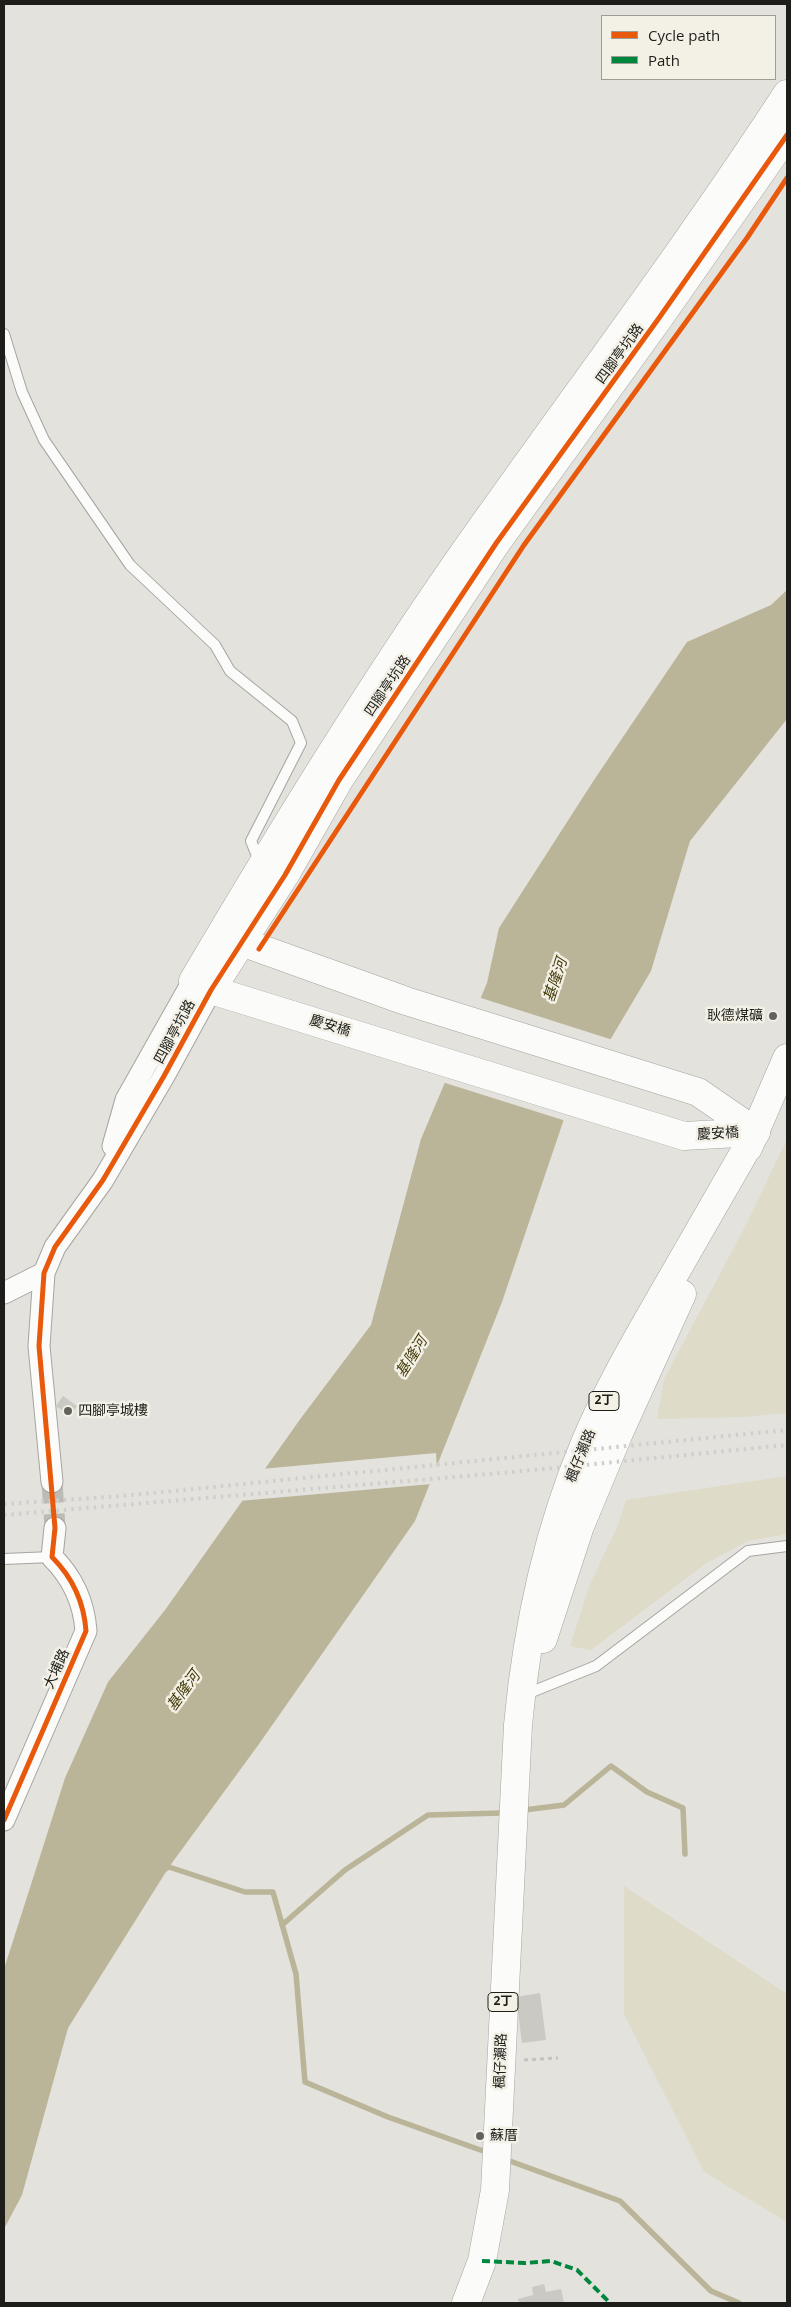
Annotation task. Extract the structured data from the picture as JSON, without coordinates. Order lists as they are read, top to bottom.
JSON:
{
  "streets": {
    "street": [
      "四腳亭坑路",
      "慶安橋",
      "2丁",
      "楓仔瀨路",
      "大埔路"
    ]
  },
  "crossings": [
    ["四腳亭坑路", "慶安橋"],
    ["慶安橋", "楓仔瀨路"]
  ],
  "water": ["基隆河"],
  "places": ["耿德煤礦", "四腳亭城樓", "蘇厝"],
  "legend": ["Cycle path", "Path"]
}
